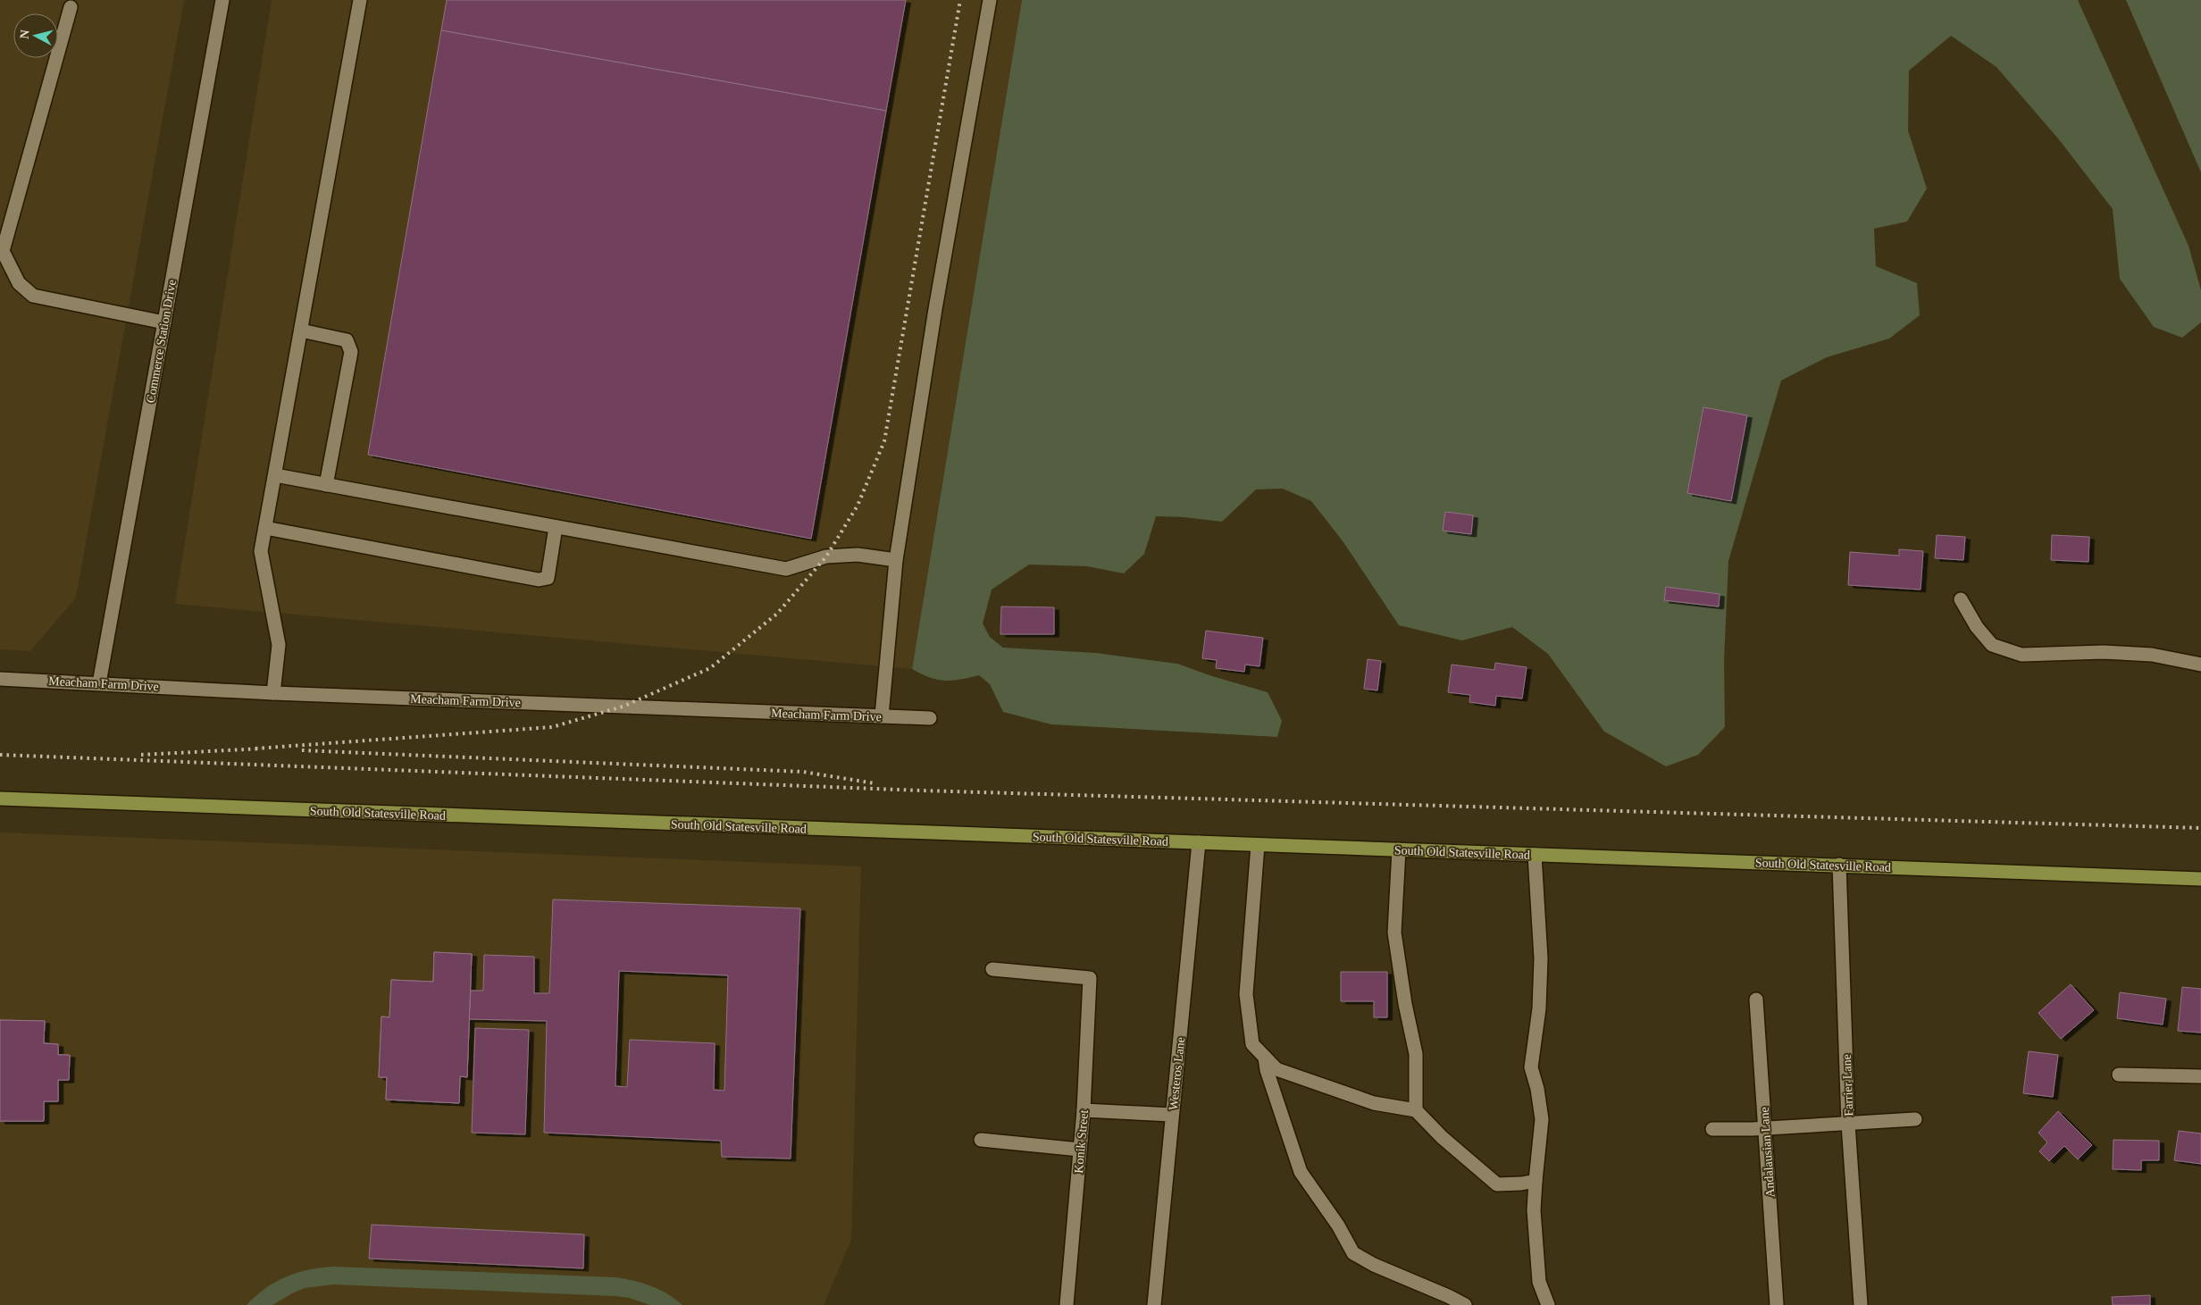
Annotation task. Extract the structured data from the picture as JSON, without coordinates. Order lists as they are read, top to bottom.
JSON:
{
  "streets": {
    "main road": ["South Old Statesville Road"],
    "street": [
      "Commerce Station Drive",
      "Meacham Farm Drive",
      "Westeros Lane",
      "Farrier Lane",
      "Konik Street",
      "Andalausian Lane"
    ]
  },
  "crossings": [
    ["Commerce Station Drive", "Meacham Farm Drive"],
    ["South Old Statesville Road", "Westeros Lane"],
    ["South Old Statesville Road", "Farrier Lane"]
  ],
  "north": "left"
}
